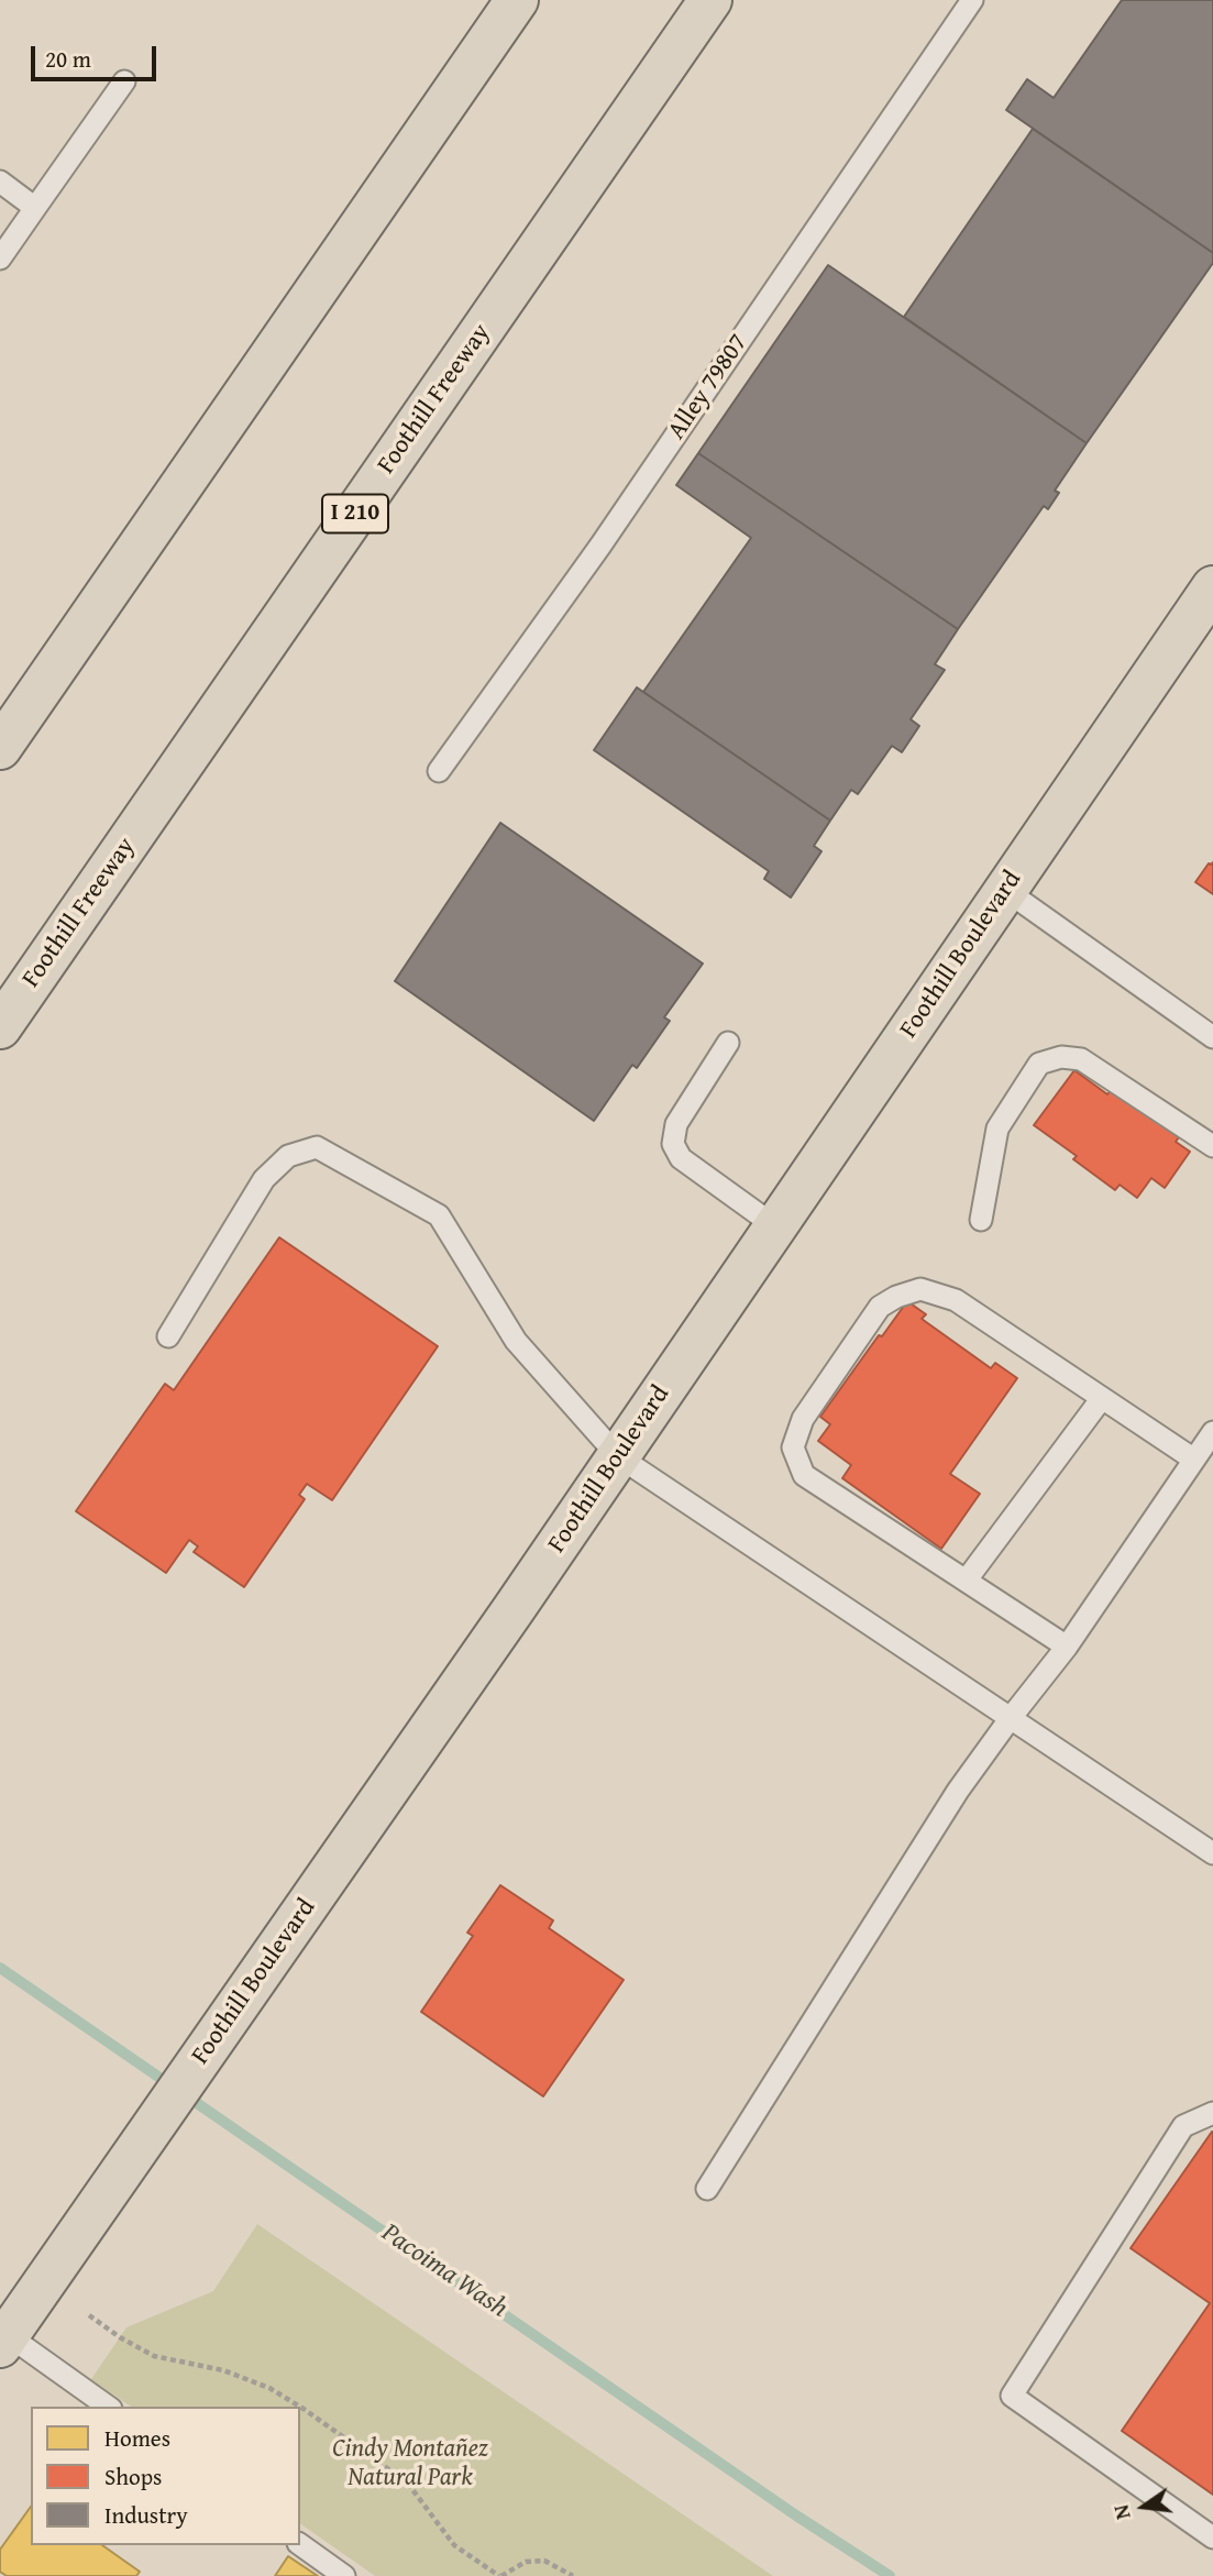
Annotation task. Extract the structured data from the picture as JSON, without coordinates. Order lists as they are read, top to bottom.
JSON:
{
  "streets": {
    "main road": ["Foothill Freeway", "I 210", "Foothill Boulevard"],
    "lane": ["Alley 79807"]
  },
  "water": ["Pacoima Wash"],
  "parks": ["Cindy Montañez Natural Park"],
  "legend": ["Homes", "Shops", "Industry"],
  "scale_bar": "20 m",
  "north": "left"
}
